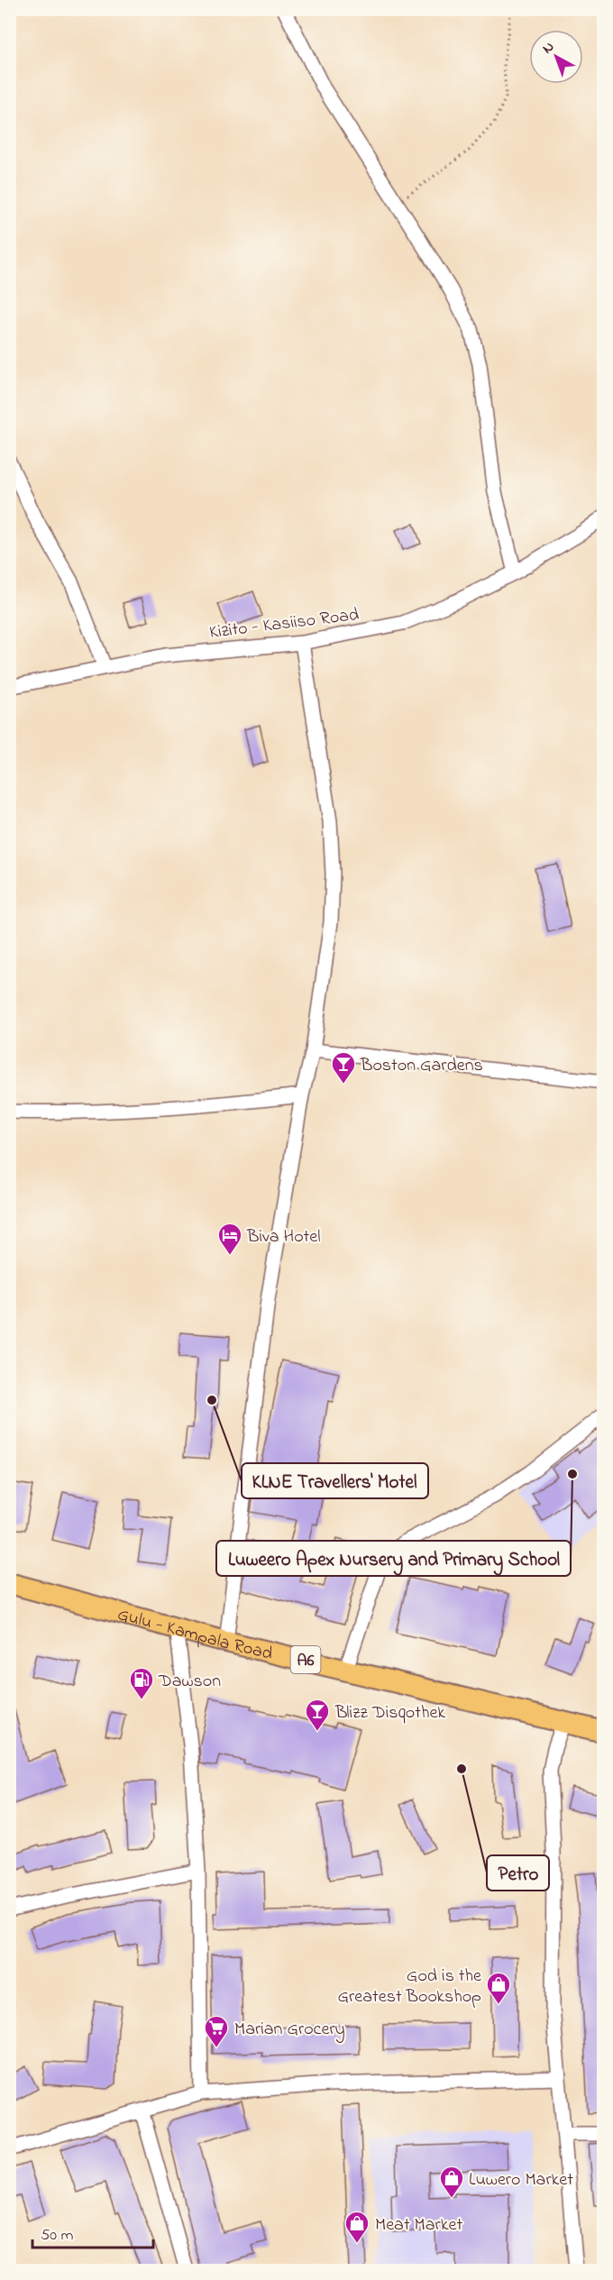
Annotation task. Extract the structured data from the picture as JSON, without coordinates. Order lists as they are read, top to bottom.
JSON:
{
  "streets": {
    "main road": ["Gulu - Kampala Road", "A6"],
    "street": ["Kizito - Kasiiso Road"]
  },
  "places": {
    "bar": ["Boston Gardens", "Blizz Disqothek"],
    "hotel": ["Biva Hotel"],
    "other": ["KLNE Travellers' Motel", "Luweero Apex Nursery and Primary School", "Petro"],
    "fuel station": ["Dawson"],
    "shop": ["God is the Greatest Bookshop", "Luwero Market", "Meat Market"],
    "supermarket": ["Marian Grocery"]
  },
  "scale_bar": "50 m",
  "north": "top left"
}
